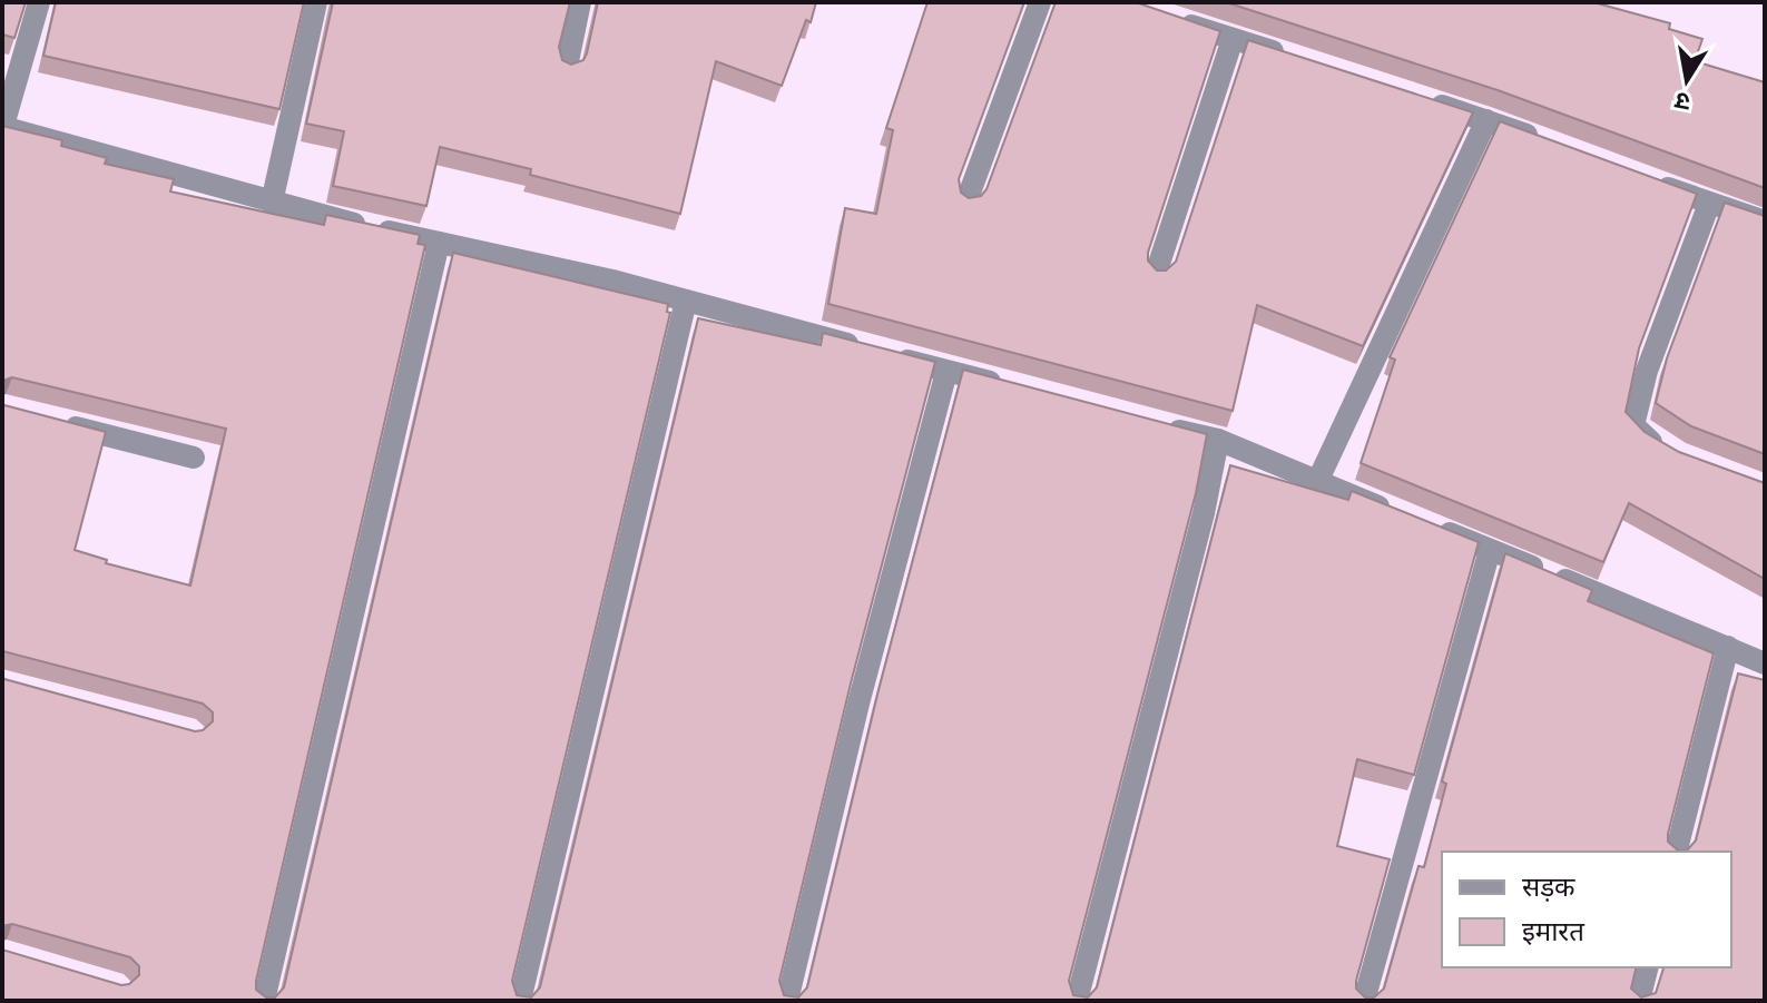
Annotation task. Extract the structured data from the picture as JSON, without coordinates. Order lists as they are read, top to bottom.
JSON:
{
  "legend": ["सड़क", "इमारत"],
  "north": "bottom"
}
